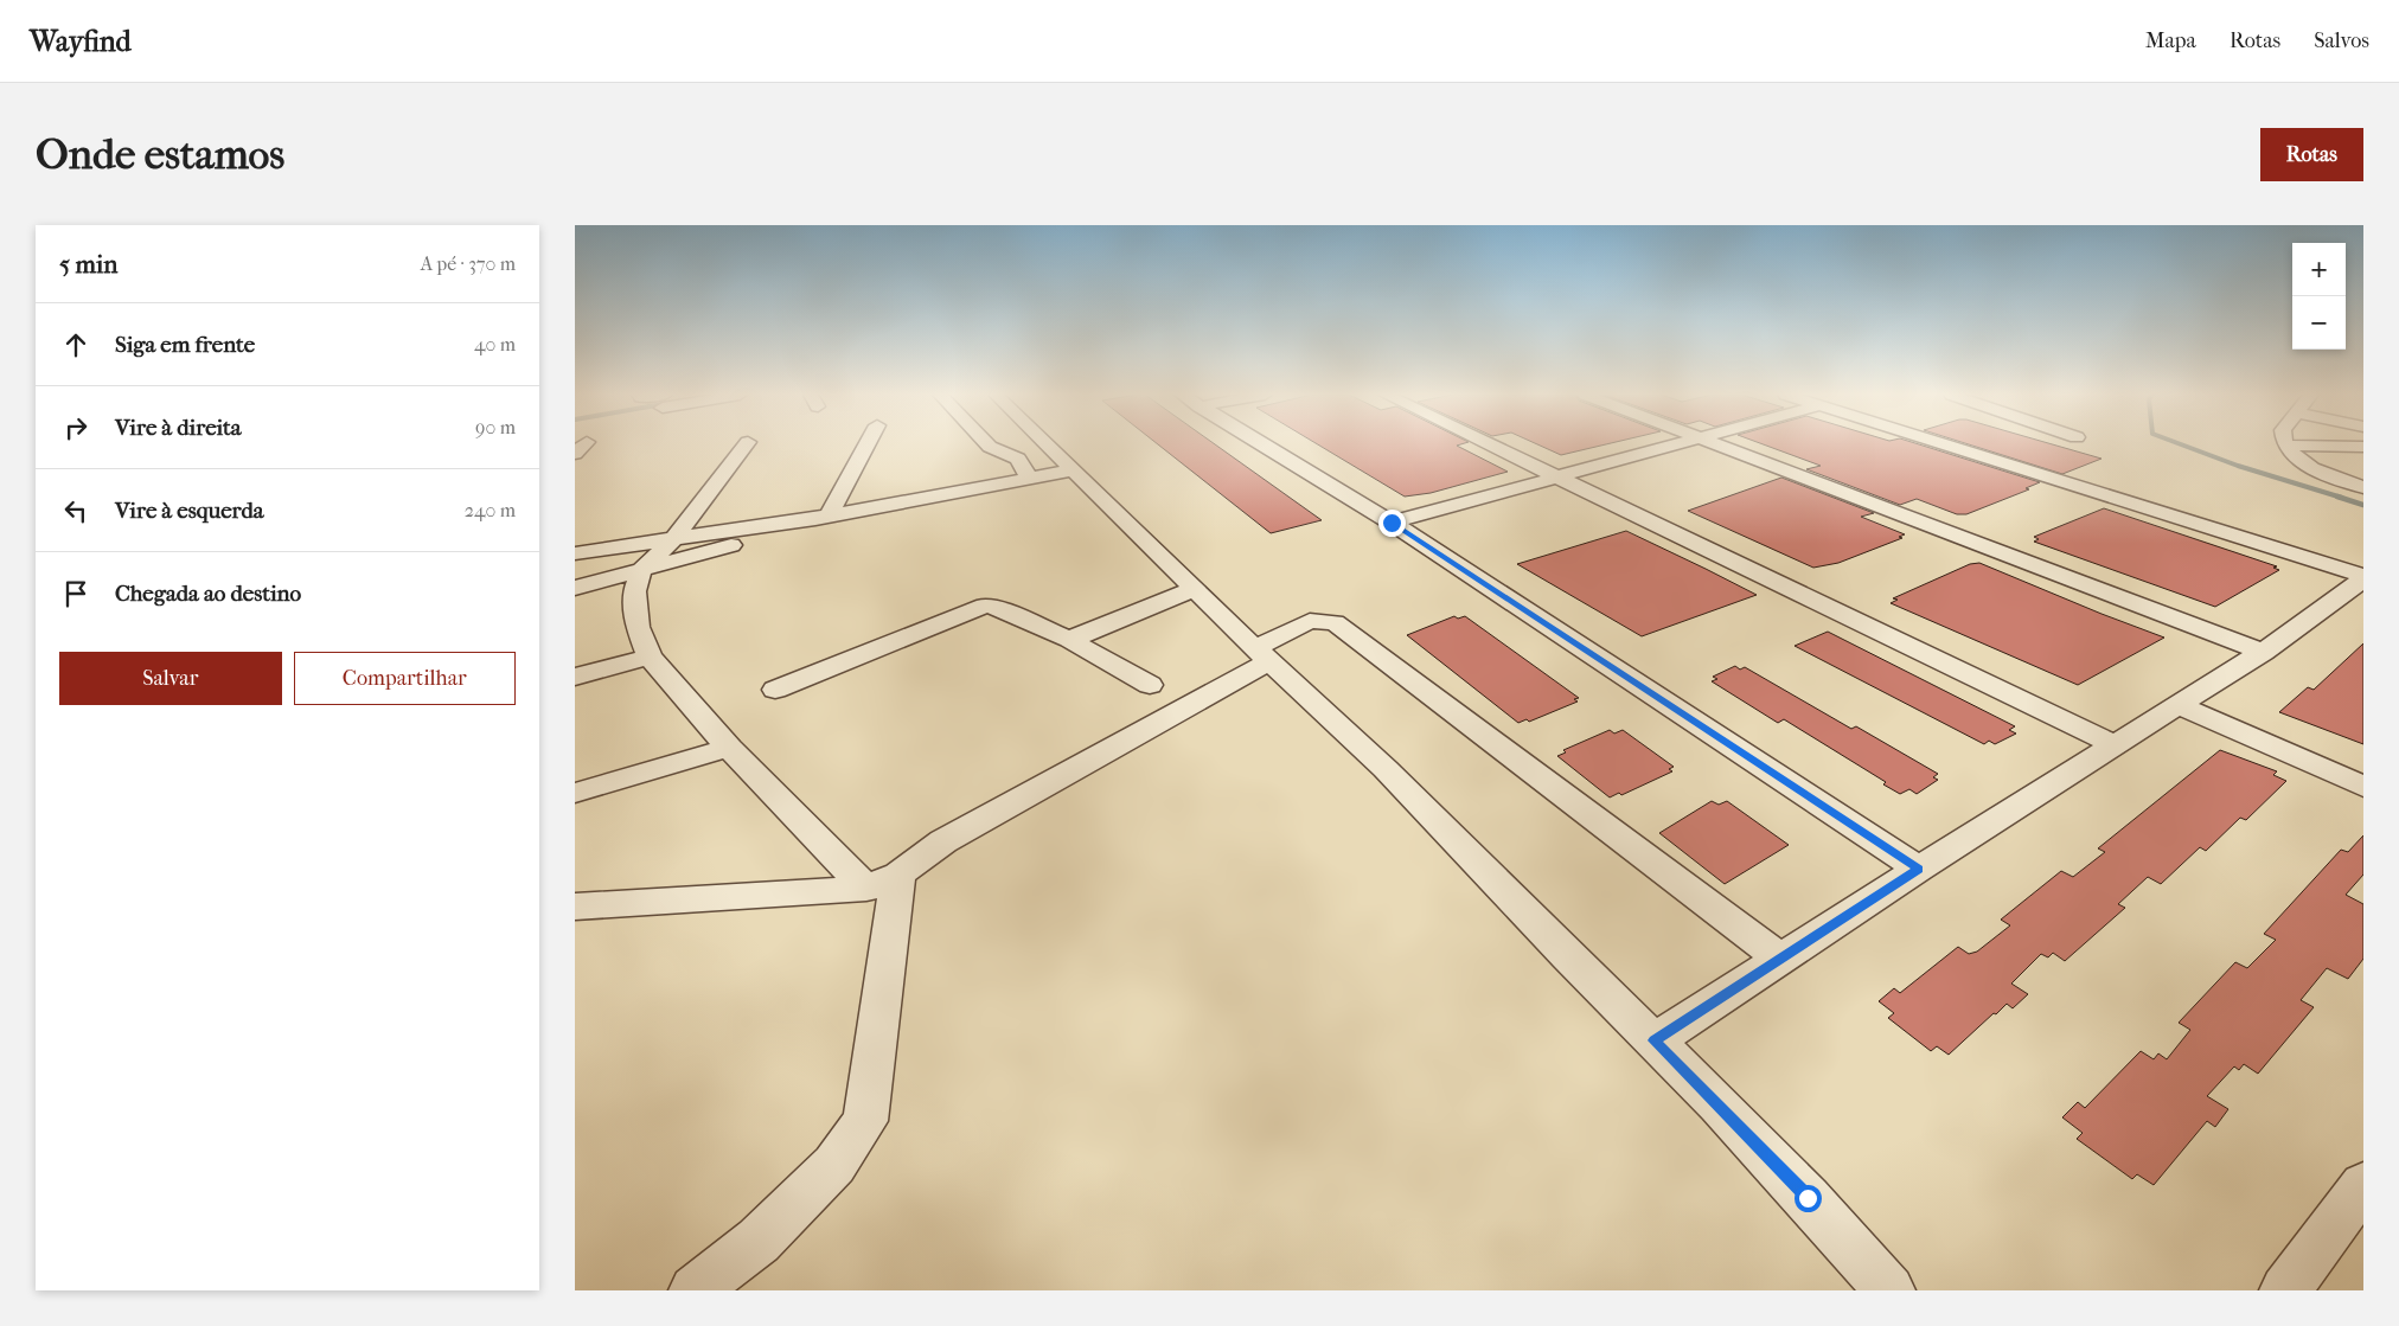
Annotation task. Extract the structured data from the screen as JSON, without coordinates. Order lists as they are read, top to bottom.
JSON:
{
  "page": {
    "header": "Wayfind",
    "nav": ["Mapa", "Rotas", "Salvos"],
    "buttons": [
      "Rotas",
      ["Salvar", "Compartilhar"]
    ],
    "title": "Onde estamos",
    "heading": ["5 min", "A pé · 370 m"],
    "map_buttons": ["+", "−"],
    "list": [
      ["Siga em frente", "40 m"],
      ["Vire à direita", "90 m"],
      ["Vire à esquerda", "240 m"],
      "Chegada ao destino"
    ]
  }
}
